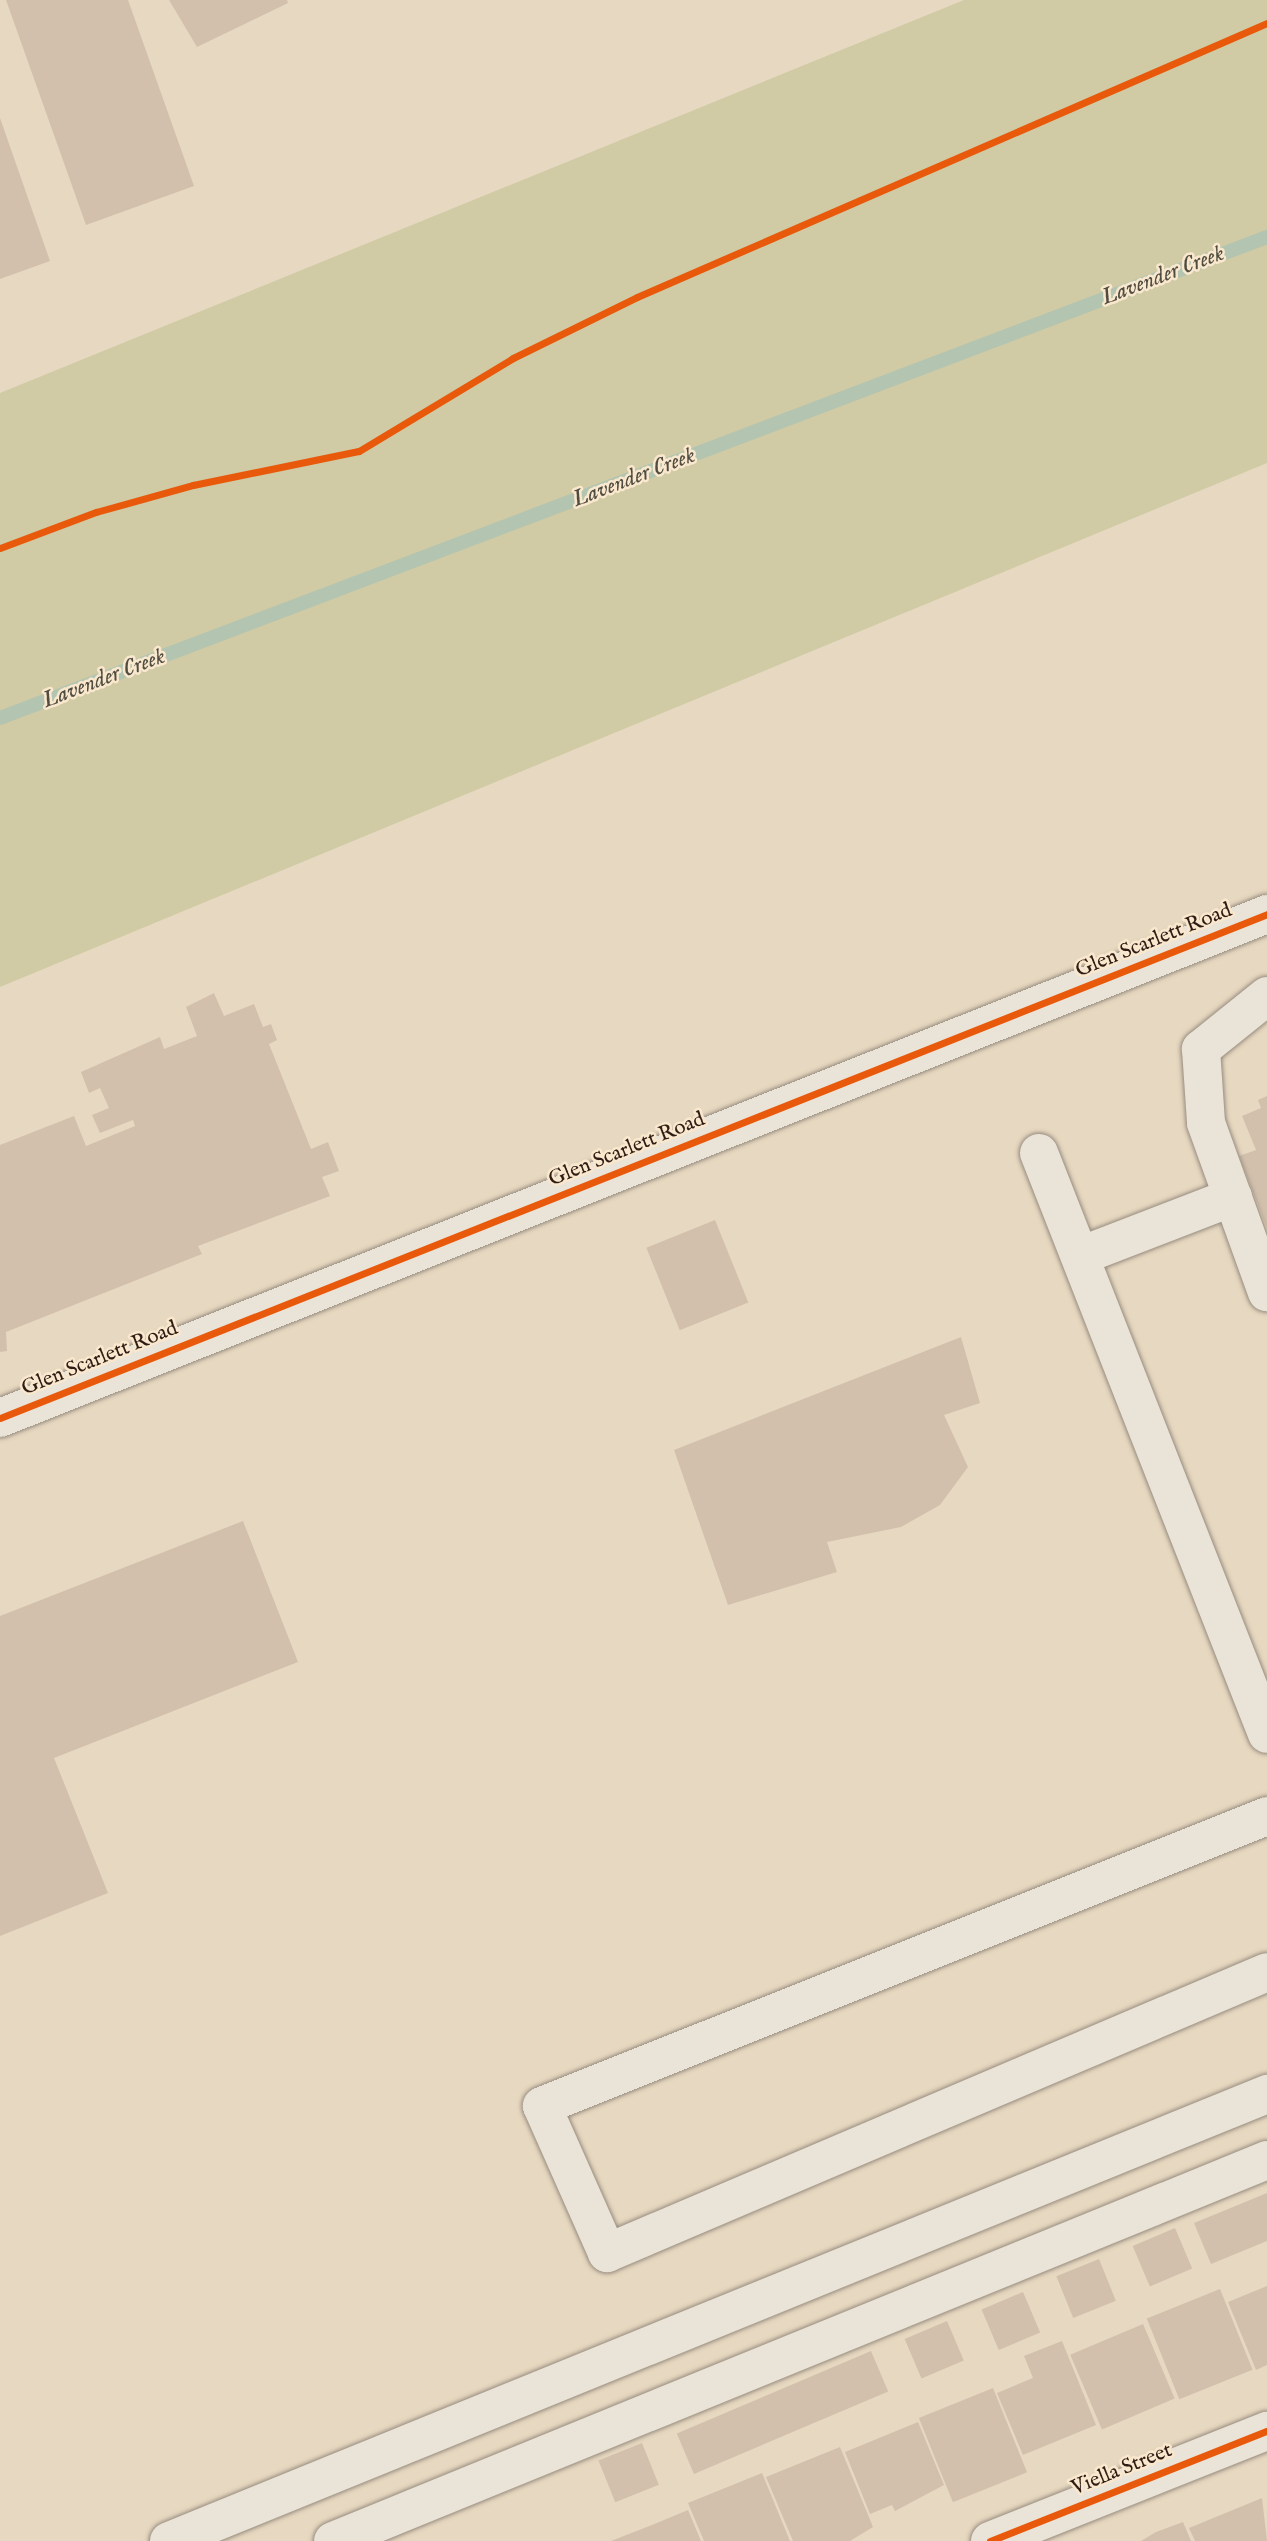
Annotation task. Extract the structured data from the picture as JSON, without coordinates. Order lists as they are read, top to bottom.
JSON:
{
  "streets": {
    "street": ["Glen Scarlett Road", "Viella Street"]
  },
  "water": ["Lavender Creek"]
}
